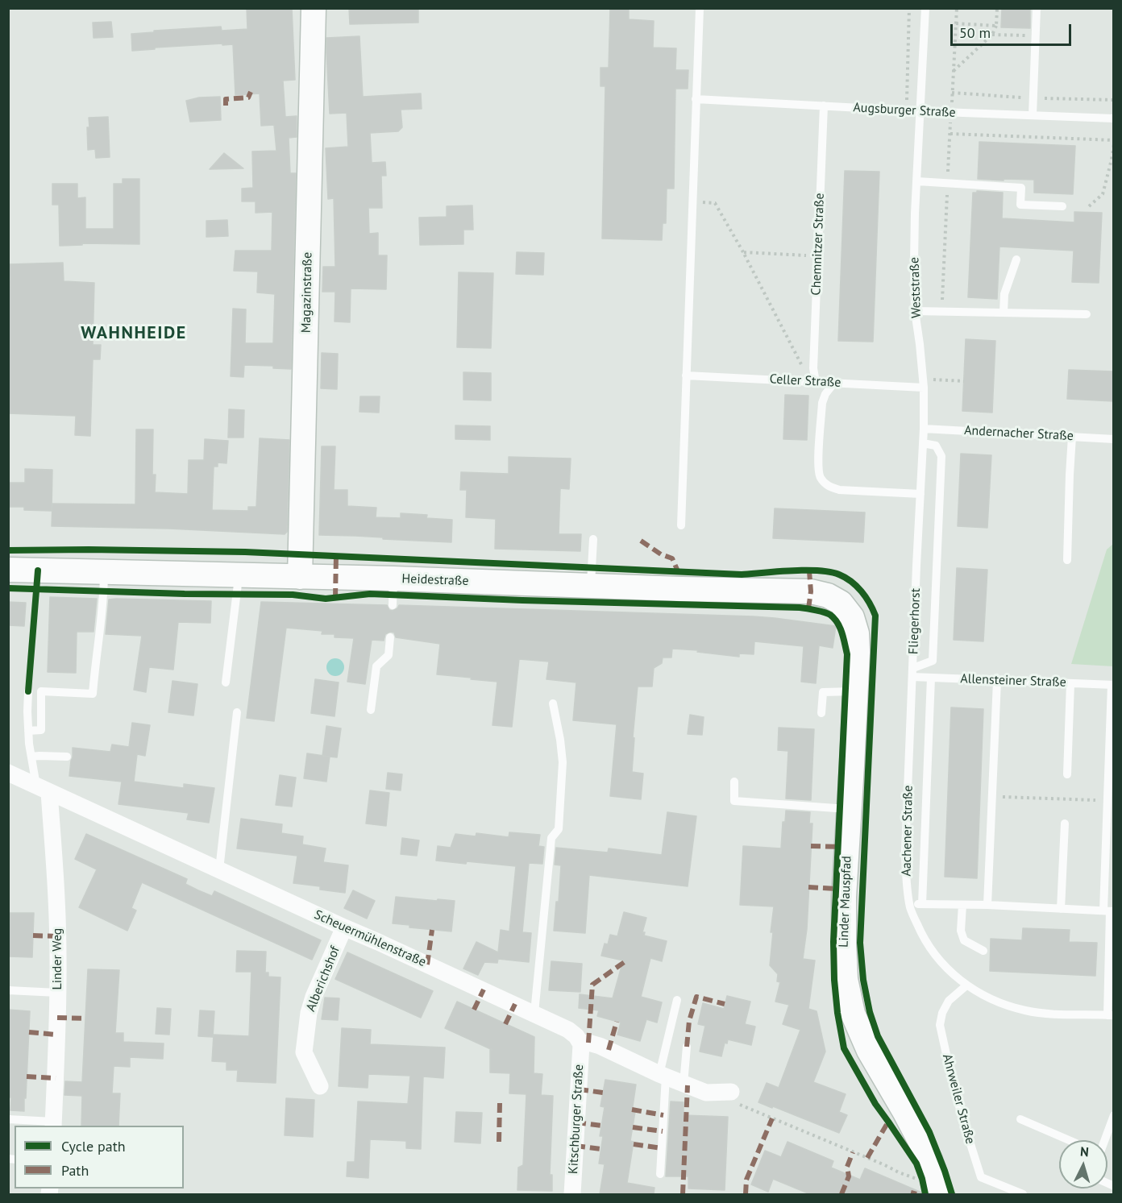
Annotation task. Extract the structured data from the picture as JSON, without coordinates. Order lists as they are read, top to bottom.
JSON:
{
  "streets": {
    "street": [
      "Magazinstraße",
      "Heidestraße",
      "Linder Mauspfad",
      "Scheuermühlenstraße",
      "Linder Weg",
      "Alberichshof",
      "Kitschburger Straße"
    ],
    "lane": [
      "Augsburger Straße",
      "Chemnitzer Straße",
      "Weststraße",
      "Celler Straße",
      "Andernacher Straße",
      "Fliegerhorst",
      "Allensteiner Straße",
      "Aachener Straße",
      "Ahrweiler Straße"
    ]
  },
  "crossings": [
    ["Augsburger Straße", "Chemnitzer Straße"],
    ["Augsburger Straße", "Weststraße"],
    ["Chemnitzer Straße", "Celler Straße"],
    ["Weststraße", "Celler Straße"],
    ["Weststraße", "Andernacher Straße"],
    ["Weststraße", "Fliegerhorst"],
    ["Magazinstraße", "Heidestraße"],
    ["Heidestraße", "Linder Mauspfad"],
    ["Fliegerhorst", "Allensteiner Straße"],
    ["Fliegerhorst", "Aachener Straße"],
    ["Allensteiner Straße", "Aachener Straße"],
    ["Aachener Straße", "Ahrweiler Straße"],
    ["Scheuermühlenstraße", "Linder Weg"],
    ["Scheuermühlenstraße", "Alberichshof"],
    ["Scheuermühlenstraße", "Kitschburger Straße"]
  ],
  "districts": ["WAHNHEIDE"],
  "legend": ["Cycle path", "Path"],
  "scale_bar": "50 m",
  "north": "top"
}
